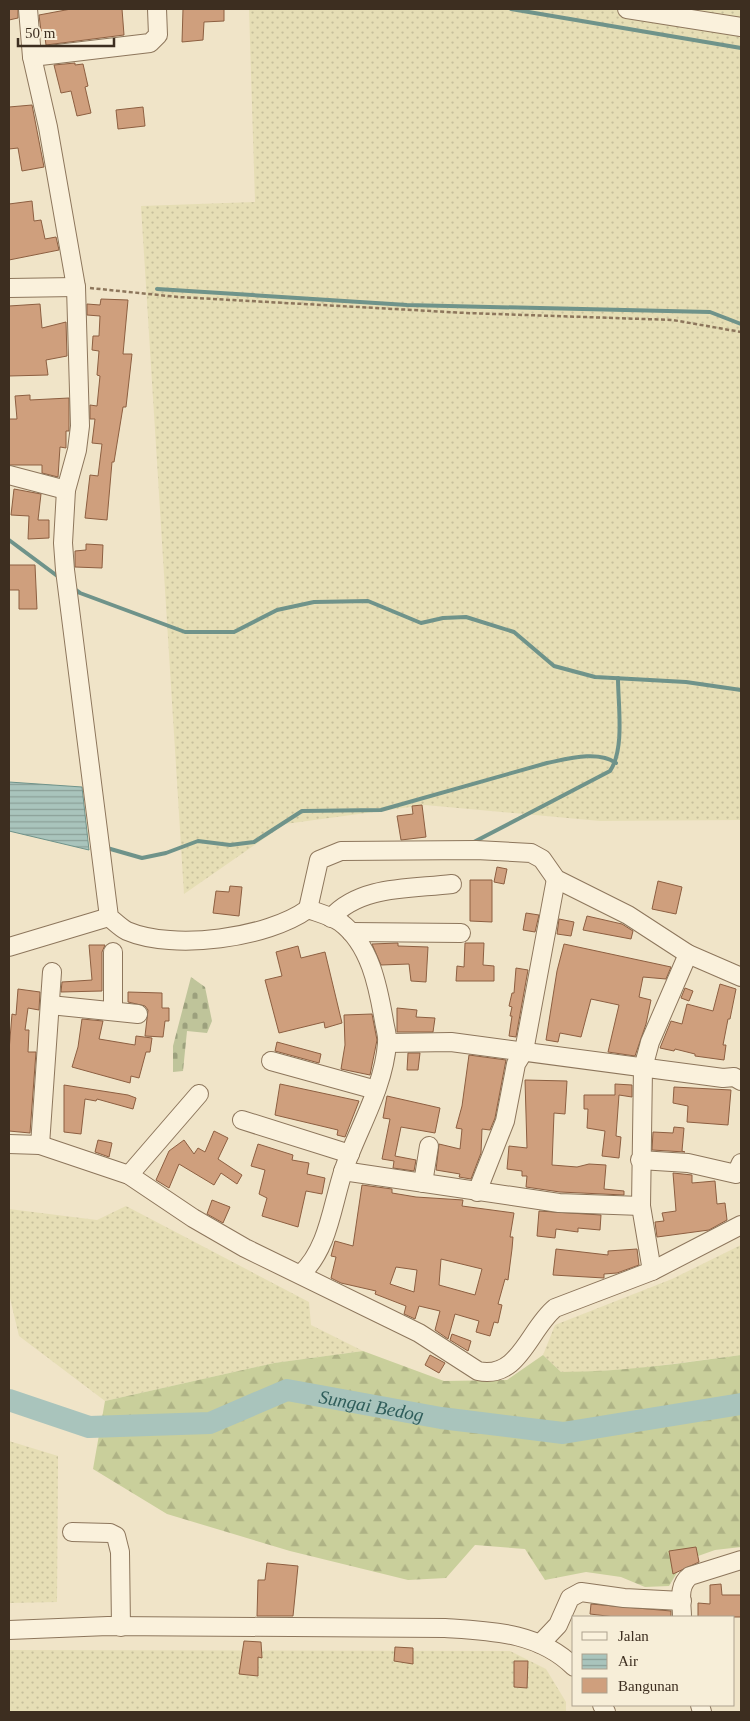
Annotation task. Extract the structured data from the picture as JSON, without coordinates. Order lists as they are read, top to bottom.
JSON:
{
  "water": ["Sungai Bedog"],
  "legend": ["Jalan", "Air", "Bangunan"],
  "scale_bar": "50 m"
}
